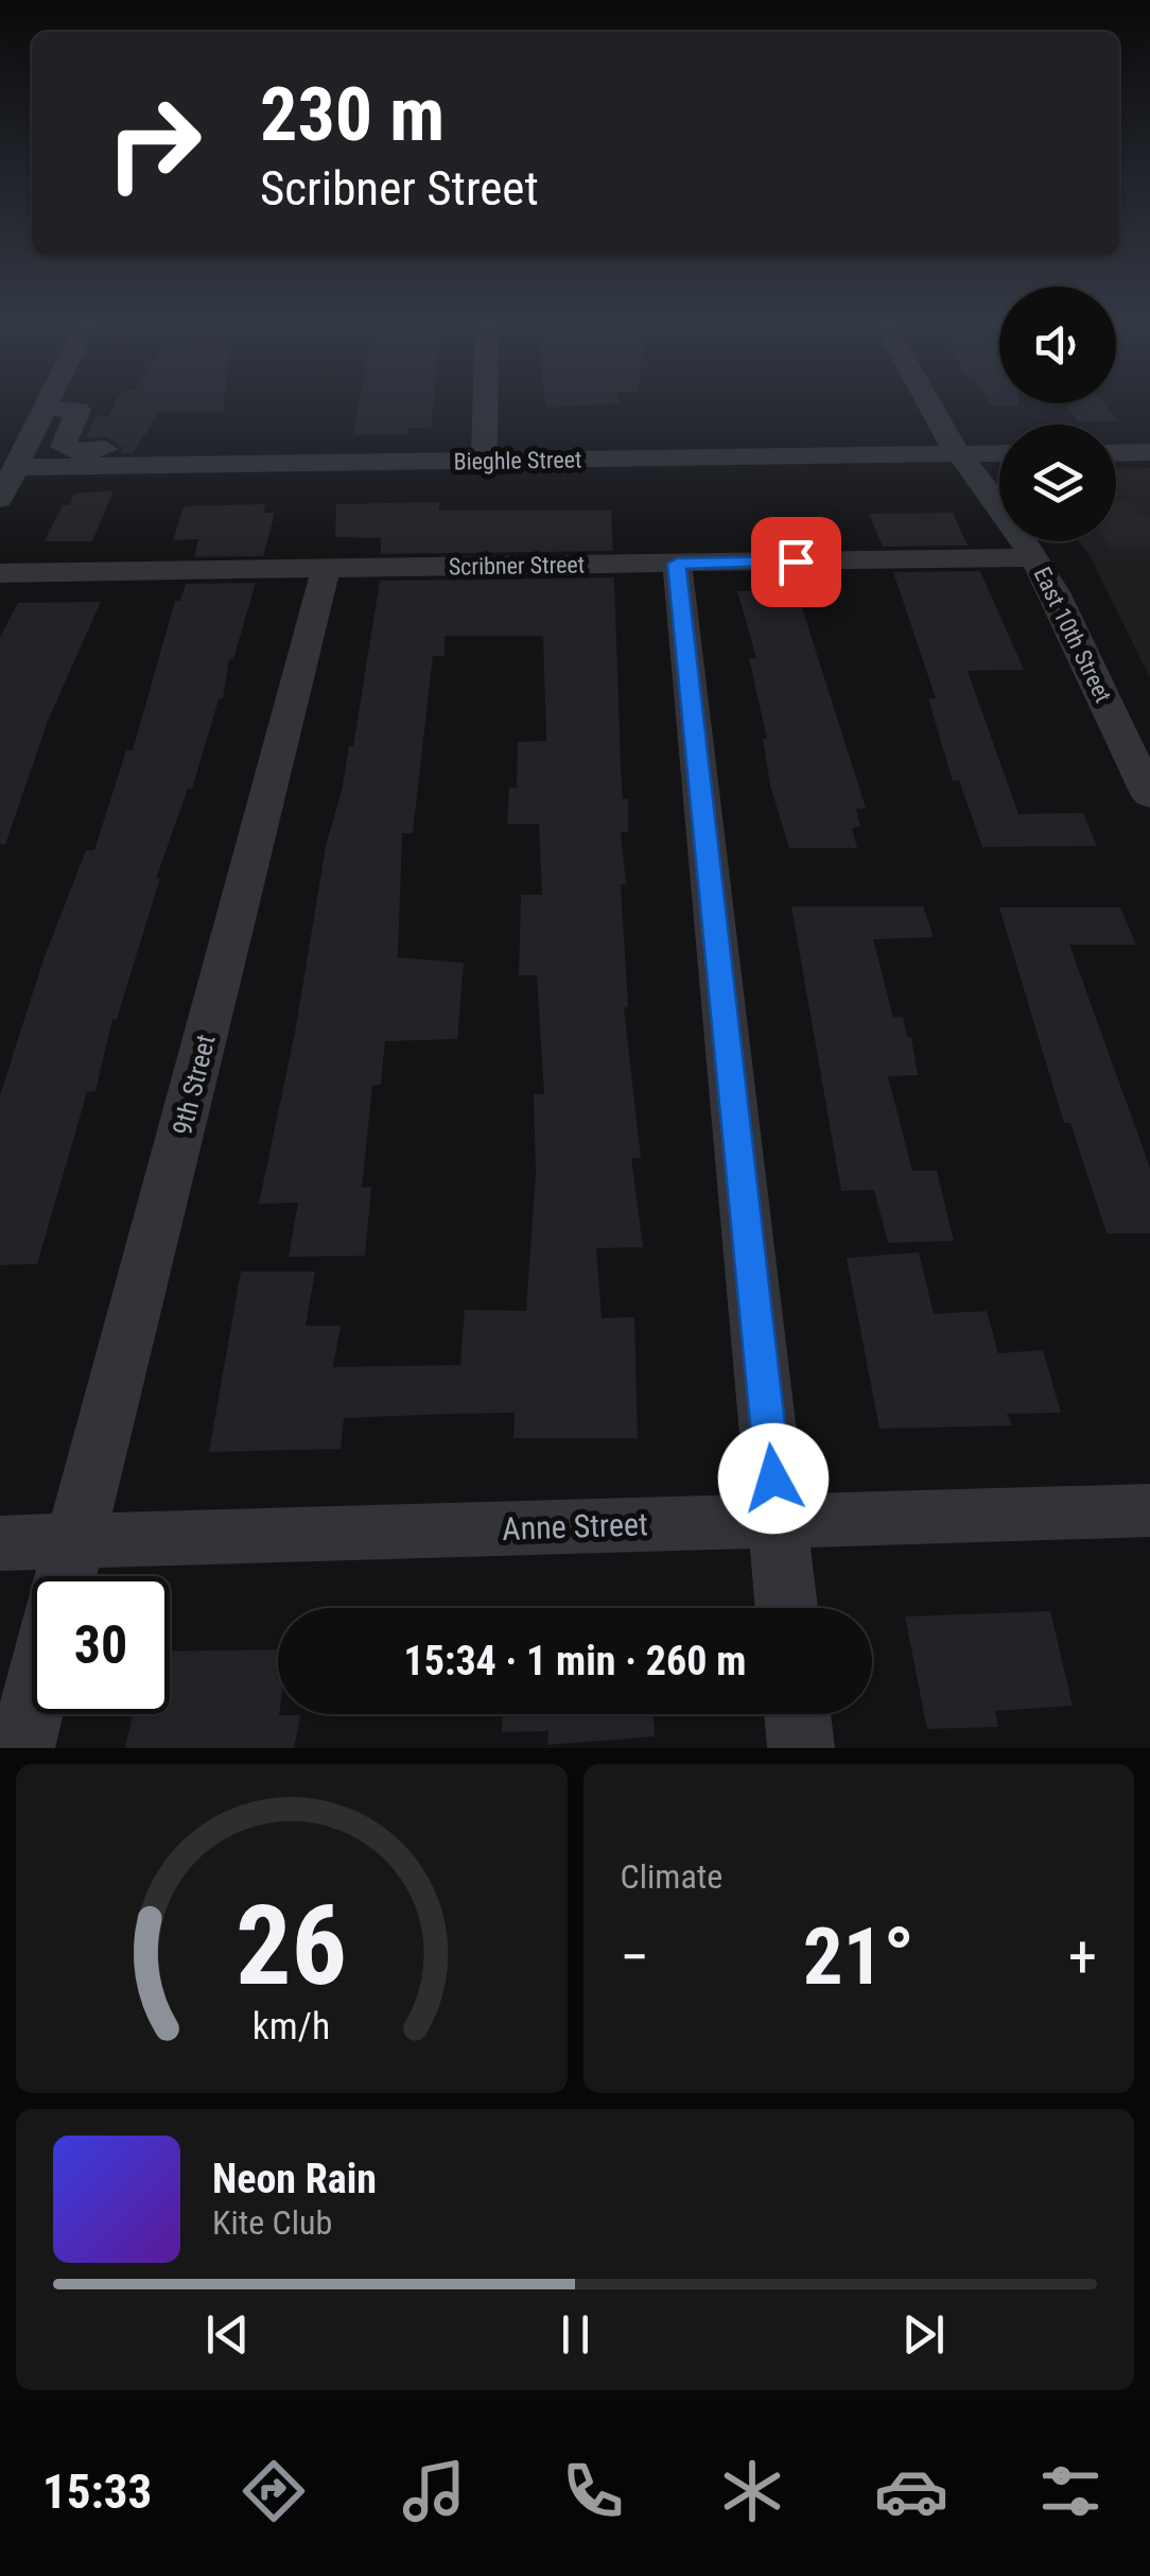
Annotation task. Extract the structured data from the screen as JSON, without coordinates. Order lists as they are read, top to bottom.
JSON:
{
  "streets": {
    "street": [
      "Bieghle Street",
      "Scribner Street",
      "East 10th Street",
      "9th Street",
      "Anne Street"
    ]
  },
  "crossings": [
    ["Bieghle Street", "East 10th Street"],
    ["Scribner Street", "East 10th Street"],
    ["Scribner Street", "9th Street"],
    ["9th Street", "Anne Street"]
  ],
  "page": {
    "turn": ["230 m", "Scribner Street"],
    "limit": "30",
    "trip": "15:34 · 1 min · 260 m",
    "tile": "Climate",
    "heat": ["−", "21°", "+"],
    "song": ["Neon Rain", "Kite Club"],
    "tabs": "15:33",
    "gauge": ["26", "km/h"]
  }
}
